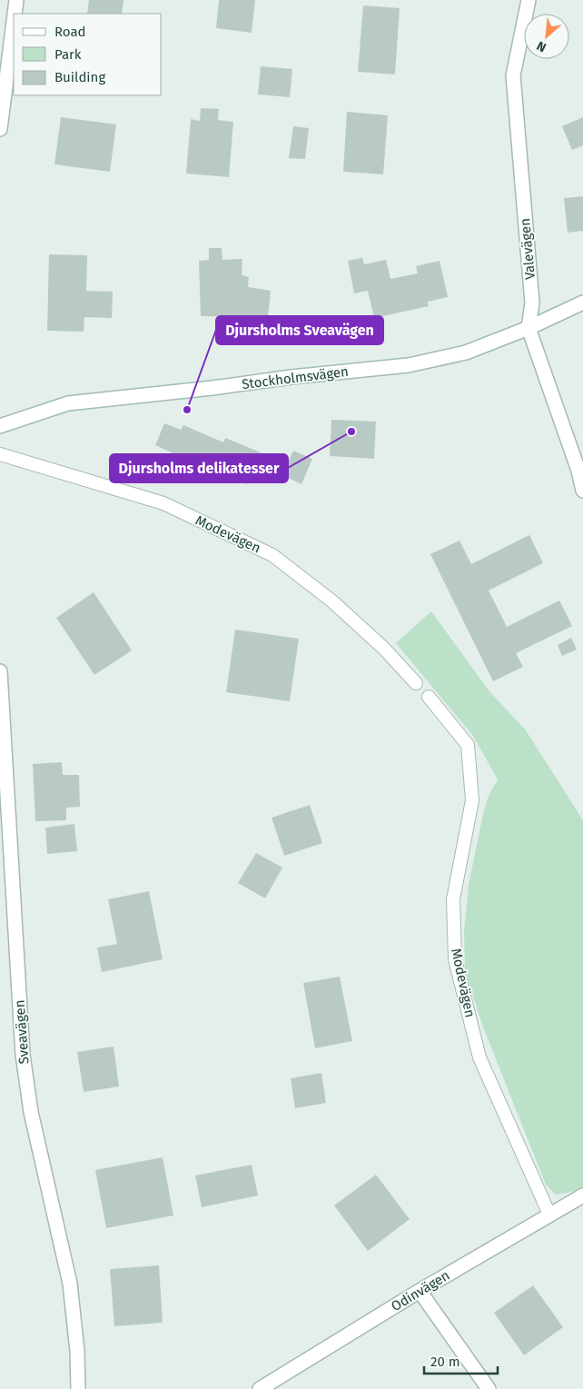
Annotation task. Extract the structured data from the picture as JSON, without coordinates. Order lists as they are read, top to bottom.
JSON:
{
  "streets": {
    "street": [
      "Valevägen",
      "Stockholmsvägen",
      "Sveavägen",
      "Odinvägen"
    ],
    "lane": ["Modevägen"]
  },
  "crossings": [
    ["Valevägen", "Stockholmsvägen"],
    ["Modevägen", "Odinvägen"]
  ],
  "places": ["Djursholms Sveavägen", "Djursholms delikatesser"],
  "legend": ["Road", "Park", "Building"],
  "scale_bar": "20 m",
  "north": "bottom left"
}
